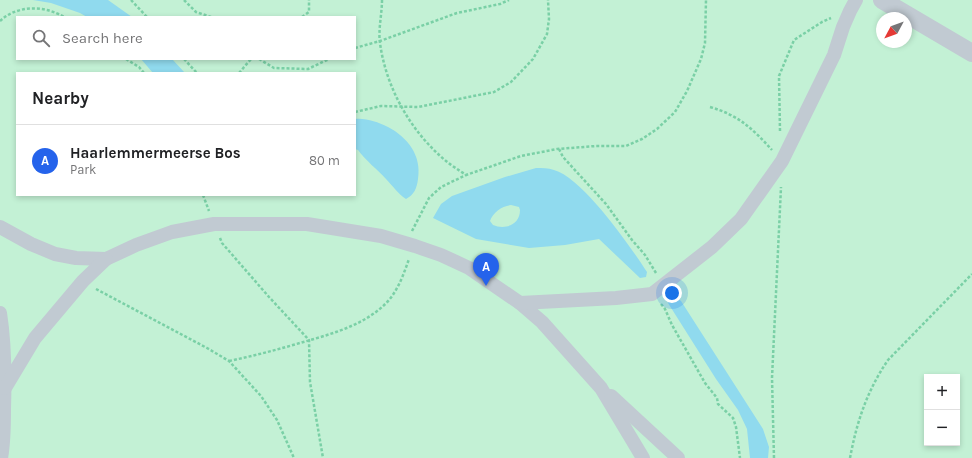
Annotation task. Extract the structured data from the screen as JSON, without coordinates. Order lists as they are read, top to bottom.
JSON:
{
  "north": "bottom left",
  "page": {
    "search": "Search here",
    "heading": "Nearby",
    "list": [
      {
        "mark": "A",
        "name": "Haarlemmermeerse Bos",
        "note": "Park",
        "value": "80 m"
      }
    ],
    "pins": "A",
    "map_buttons": ["+", "−"]
  }
}
